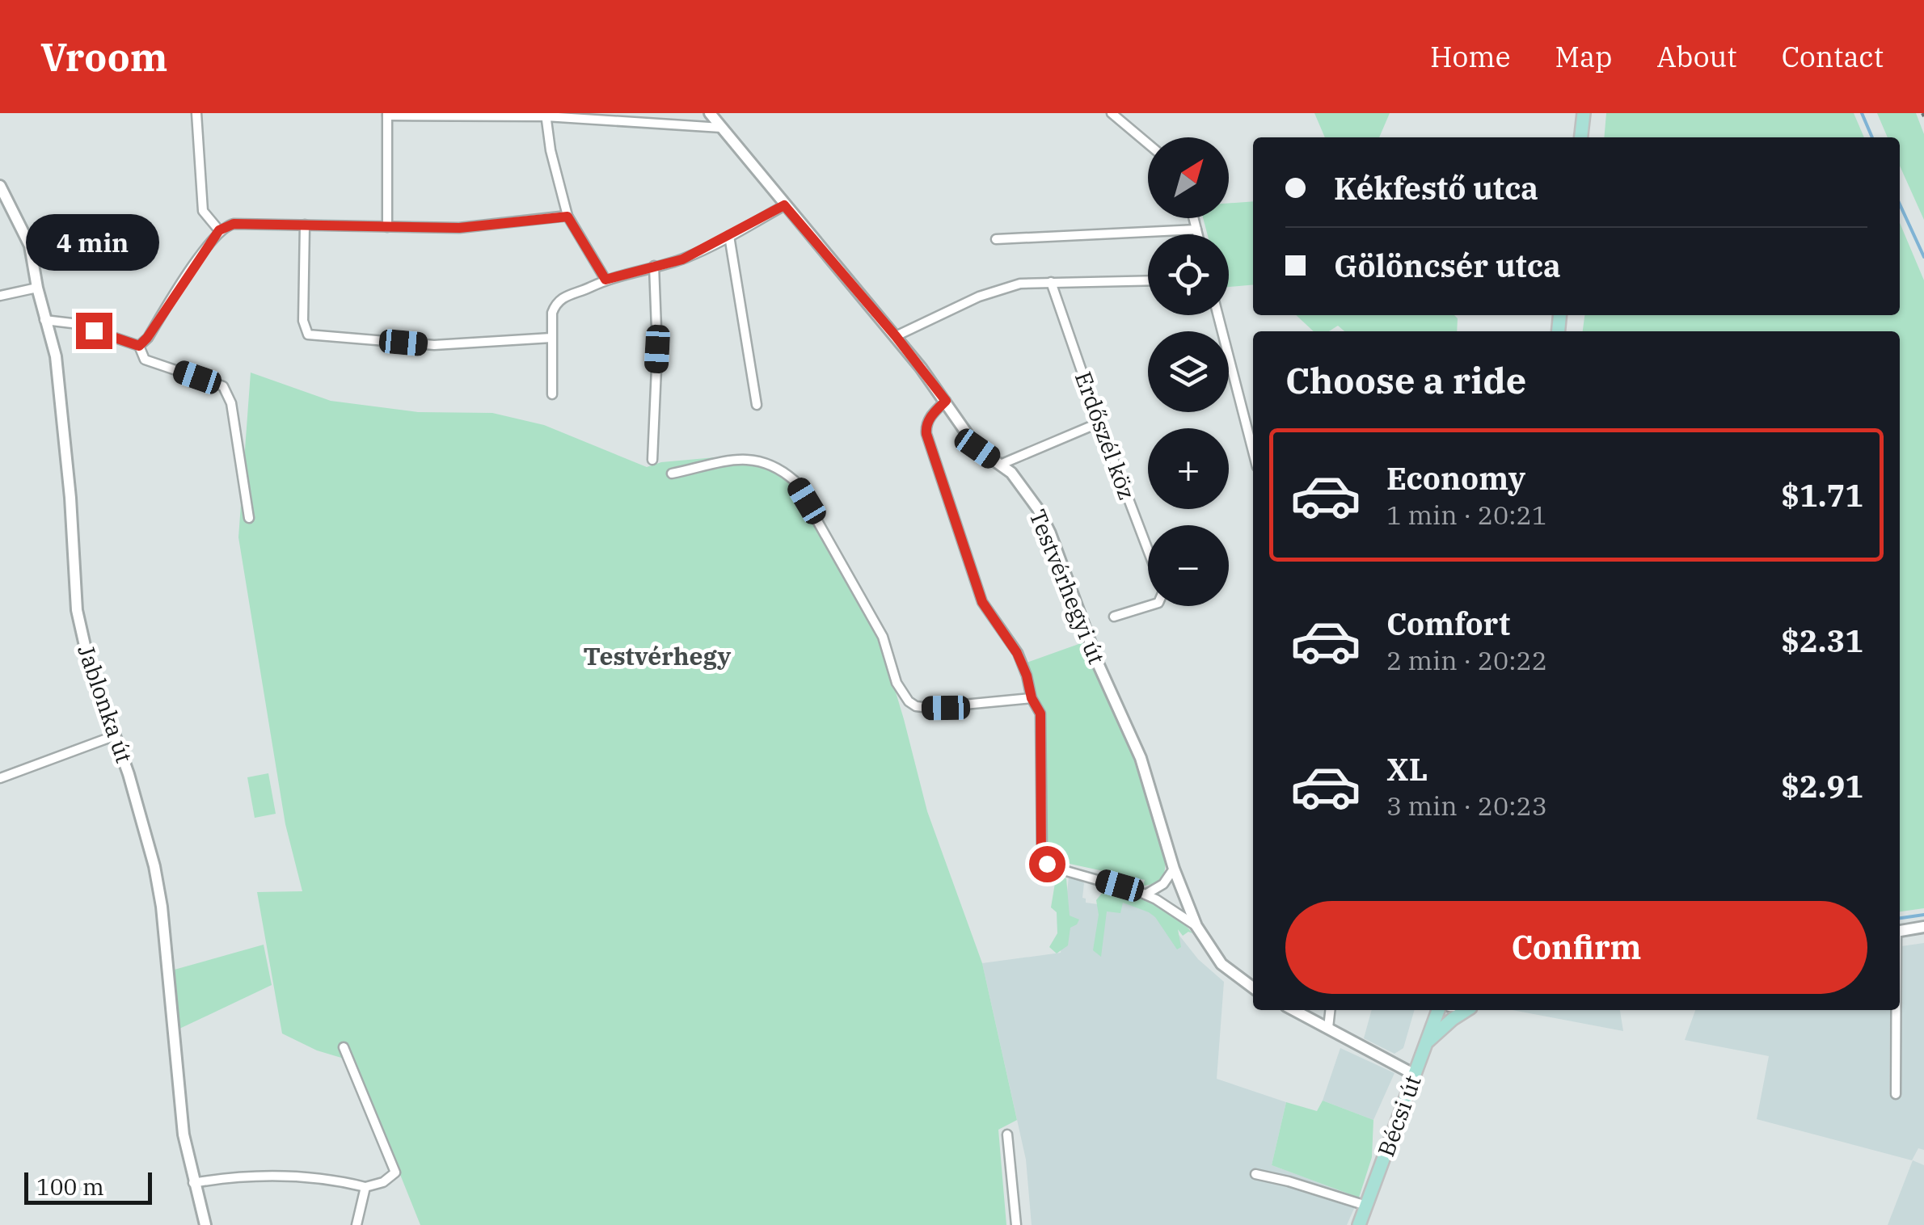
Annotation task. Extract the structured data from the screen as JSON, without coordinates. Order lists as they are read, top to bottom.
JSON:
{
  "streets": {
    "main road": ["Bécsi út"],
    "street": ["Erdőszél köz", "Testvérhegyi út", "Jablonka út"]
  },
  "districts": ["Testvérhegy"],
  "scale_bar": "100 m",
  "north": "top right",
  "page": {
    "header": "Vroom",
    "nav": [
      "Home",
      "Map",
      "About",
      "Contact"
    ],
    "map_buttons": ["+", "−"],
    "banner": ["Kékfestő utca", "Gölöncsér utca"],
    "bubble": "4 min",
    "heading": "Choose a ride",
    "list": [
      {
        "name": "Economy",
        "note": "1 min · 20:21",
        "value": "$1.71"
      },
      {
        "name": "Comfort",
        "note": "2 min · 20:22",
        "value": "$2.31"
      },
      {
        "name": "XL",
        "note": "3 min · 20:23",
        "value": "$2.91"
      }
    ],
    "buttons": "Confirm",
    "scale": "100 m"
  }
}
